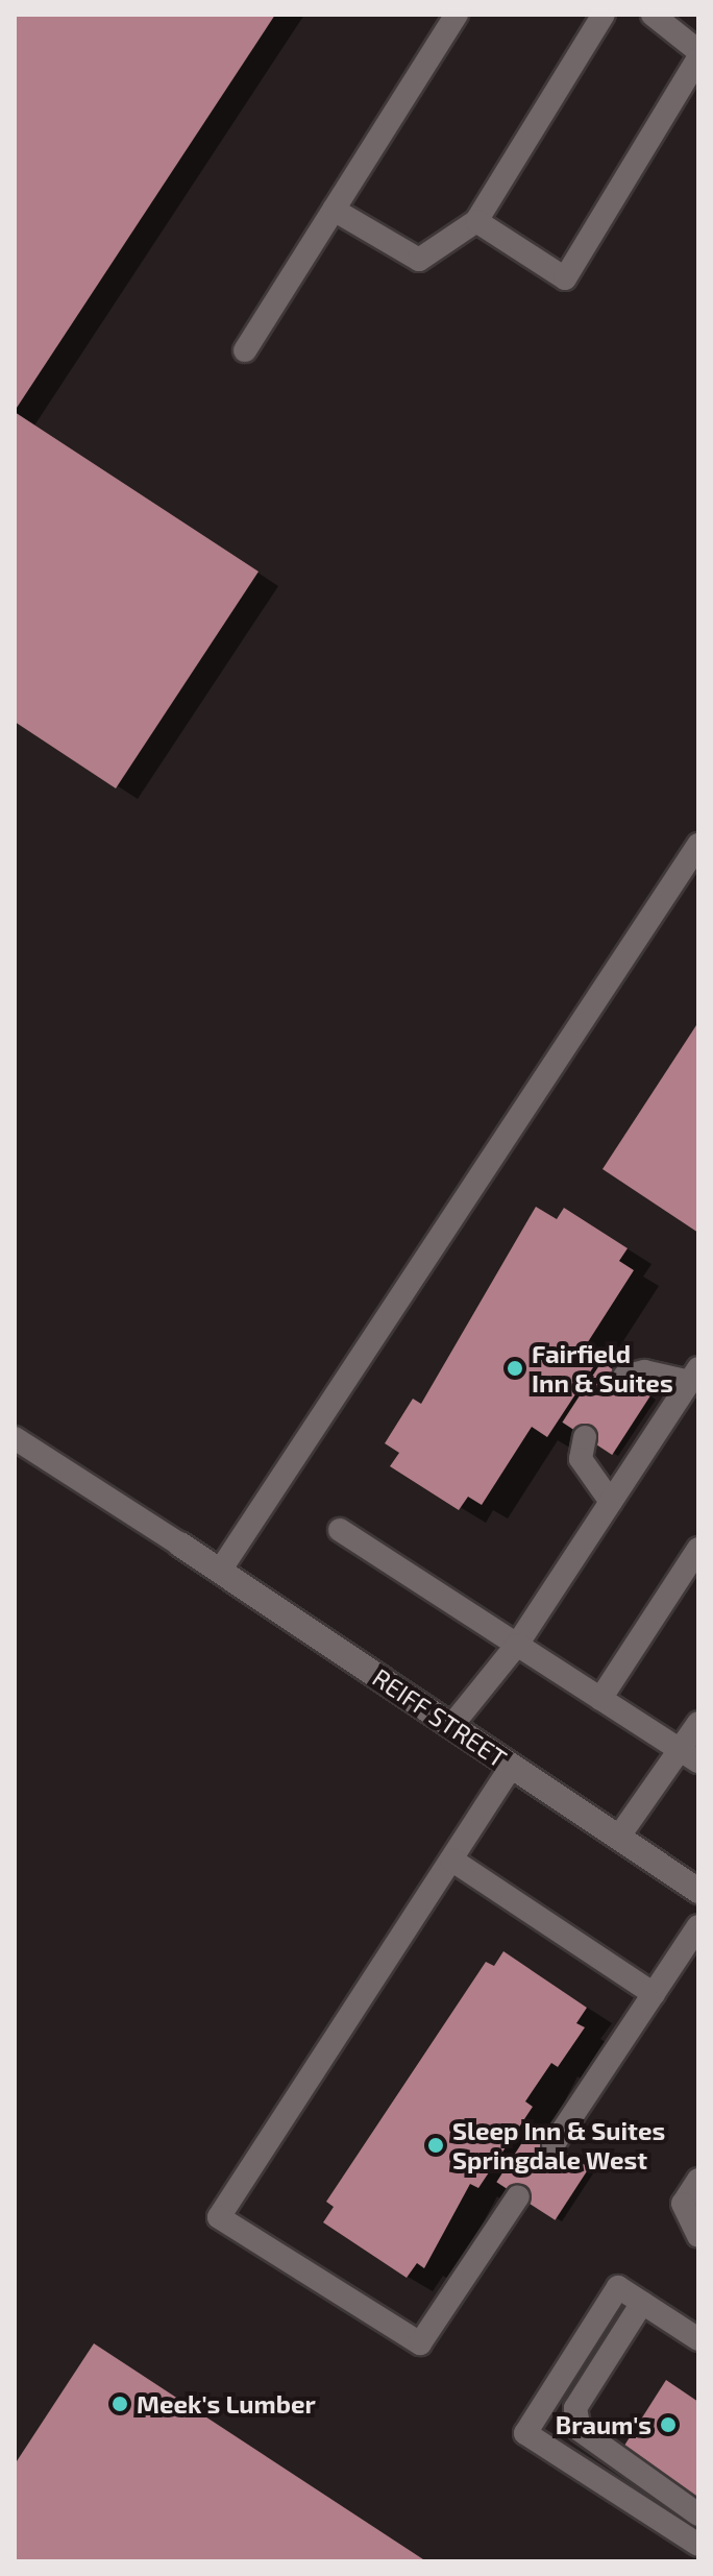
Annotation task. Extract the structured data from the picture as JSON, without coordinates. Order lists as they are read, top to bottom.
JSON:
{
  "streets": {
    "street": ["REIFF STREET"]
  },
  "places": [
    "Fairfield Inn & Suites",
    "Sleep Inn & Suites Springdale West",
    "Meek's Lumber",
    "Braum's"
  ]
}
